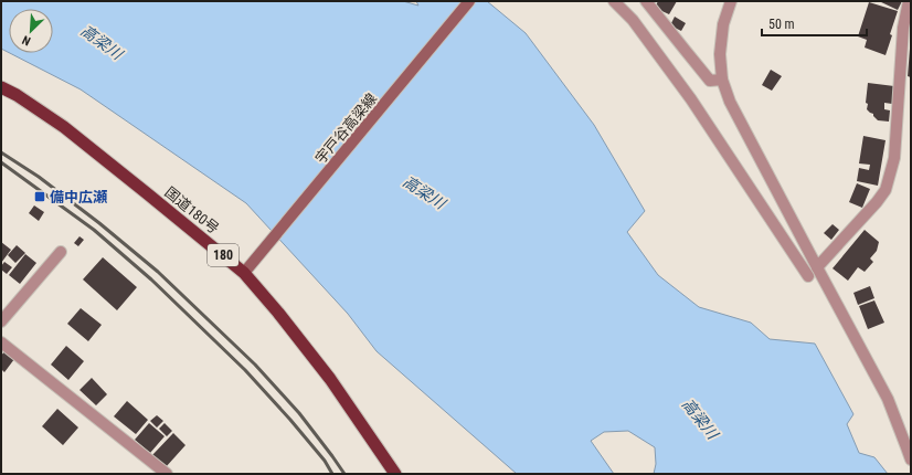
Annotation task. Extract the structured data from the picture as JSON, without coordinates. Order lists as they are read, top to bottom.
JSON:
{
  "streets": {
    "highway": ["国道180号", "180"],
    "main road": ["宇戸谷高梁線"]
  },
  "crossings": [
    ["宇戸谷高梁線", "国道180号"]
  ],
  "water": ["高梁川"],
  "places": {
    "transit": ["備中広瀬"]
  },
  "scale_bar": "50 m",
  "north": "bottom left"
}
